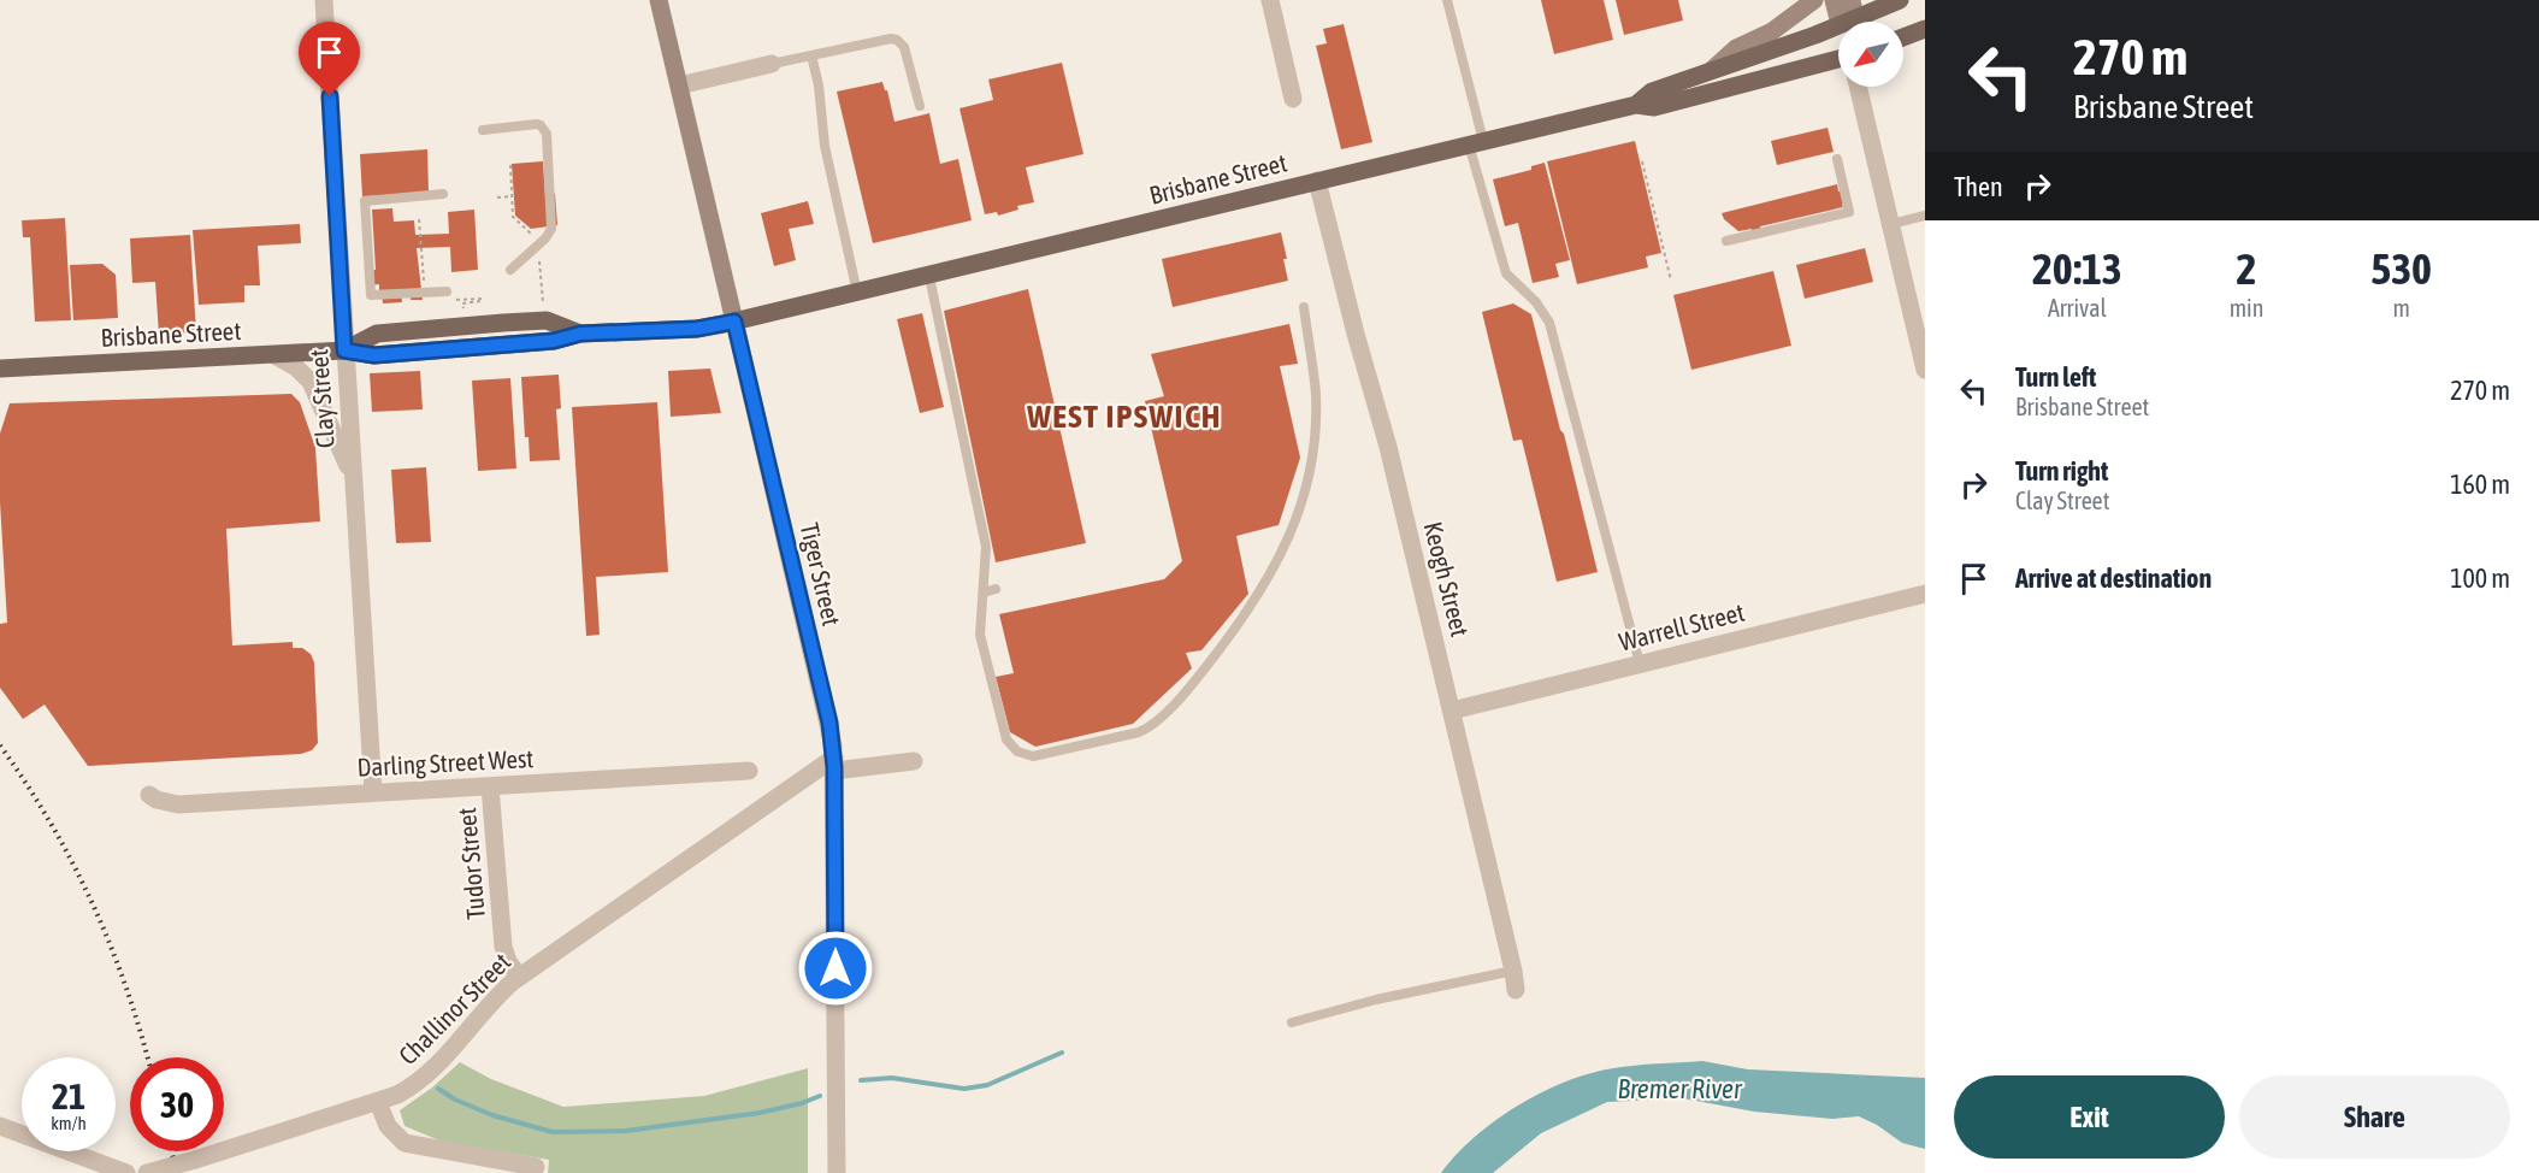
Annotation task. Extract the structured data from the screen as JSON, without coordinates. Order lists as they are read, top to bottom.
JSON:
{
  "streets": {
    "main road": ["Brisbane Street"],
    "street": [
      "Clay Street",
      "Tiger Street",
      "Keogh Street",
      "Warrell Street",
      "Darling Street West",
      "Tudor Street",
      "Challinor Street"
    ]
  },
  "crossings": [
    ["Brisbane Street", "Clay Street"],
    ["Brisbane Street", "Tiger Street"],
    ["Brisbane Street", "Keogh Street"],
    ["Clay Street", "Darling Street West"],
    ["Tiger Street", "Challinor Street"],
    ["Keogh Street", "Warrell Street"],
    ["Darling Street West", "Tudor Street"],
    ["Tudor Street", "Challinor Street"]
  ],
  "districts": ["WEST IPSWICH"],
  "water": ["Bremer River"],
  "north": "bottom left",
  "page": {
    "turn": ["270 m", "Brisbane Street"],
    "then": "Then",
    "eta": [
      "20:13",
      "Arrival",
      "2",
      "min",
      "530",
      "m"
    ],
    "list": [
      {
        "name": "Turn left",
        "note": "Brisbane Street",
        "value": "270 m"
      },
      {
        "name": "Turn right",
        "note": "Clay Street",
        "value": "160 m"
      },
      {
        "name": "Arrive at destination",
        "value": "100 m"
      }
    ],
    "speed": "21 km/h",
    "limit": "30",
    "buttons": ["Exit", "Share"]
  }
}
